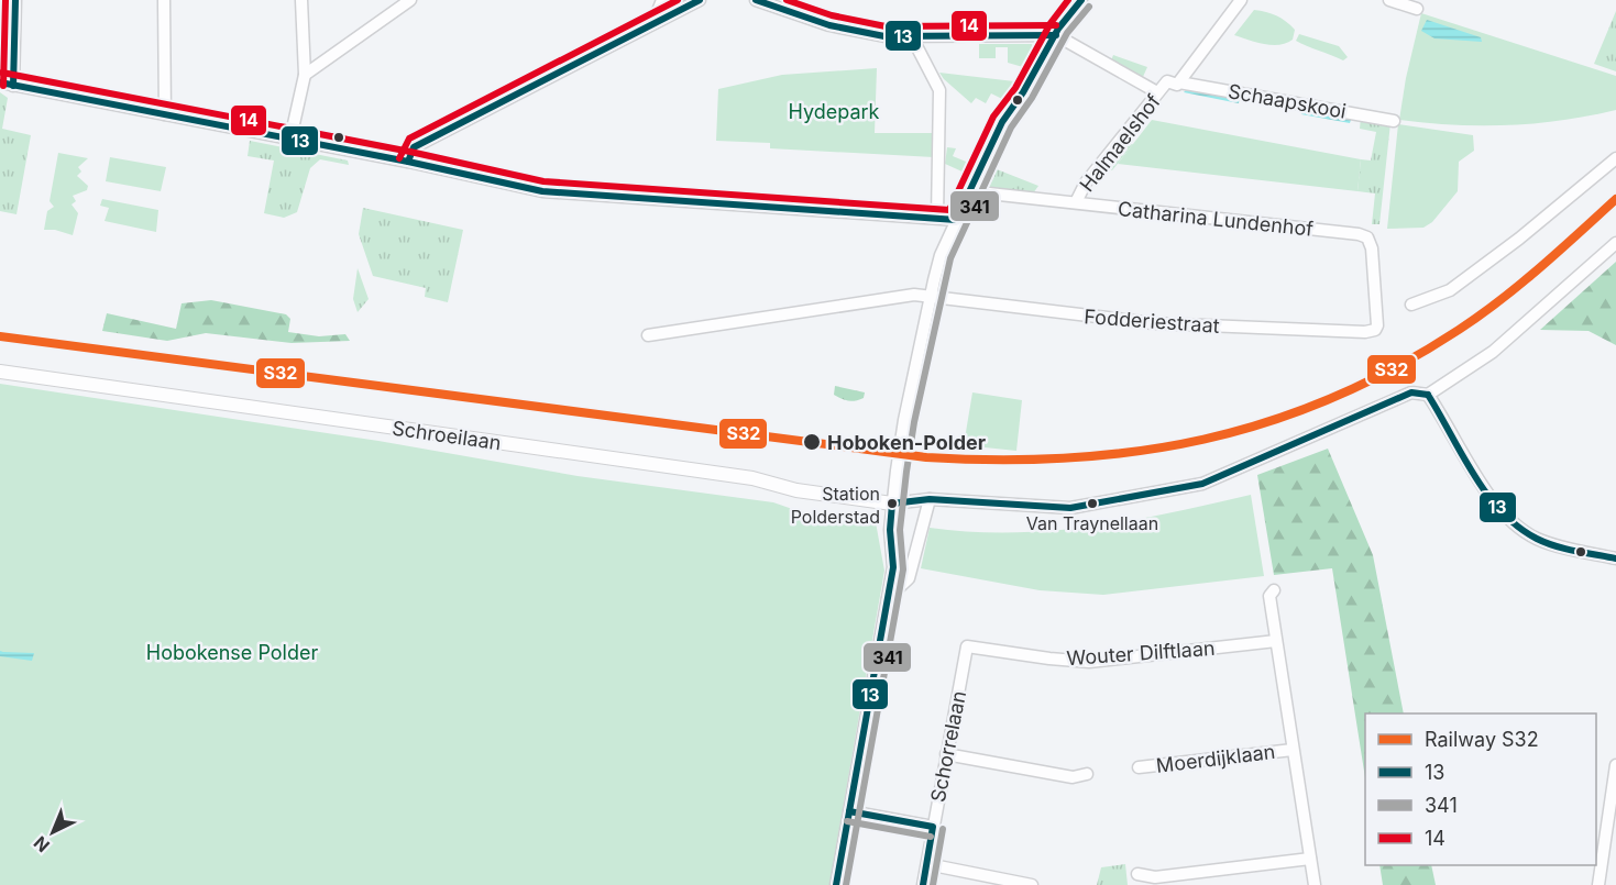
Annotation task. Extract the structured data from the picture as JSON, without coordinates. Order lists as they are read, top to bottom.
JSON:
{
  "streets": {
    "street": [
      "Schaapskooi",
      "Halmaelshof",
      "Catharina Lundenhof",
      "Fodderiestraat",
      "Schroeilaan",
      "Wouter Dilftlaan",
      "Schorrelaan",
      "Moerdijklaan"
    ]
  },
  "crossings": [
    ["Schaapskooi", "Halmaelshof"],
    ["Halmaelshof", "Catharina Lundenhof"],
    ["Catharina Lundenhof", "Fodderiestraat"],
    ["Wouter Dilftlaan", "Schorrelaan"]
  ],
  "parks": ["Hydepark", "Hobokense Polder"],
  "places": ["Hoboken-Polder", "Station Polderstad", "Van Traynellaan"],
  "lines": [
    "transit line 13",
    "transit line 14",
    "transit line 341",
    "rail line S32"
  ],
  "legend": [
    "Railway S32",
    "13",
    "341",
    "14"
  ],
  "north": "bottom left"
}
